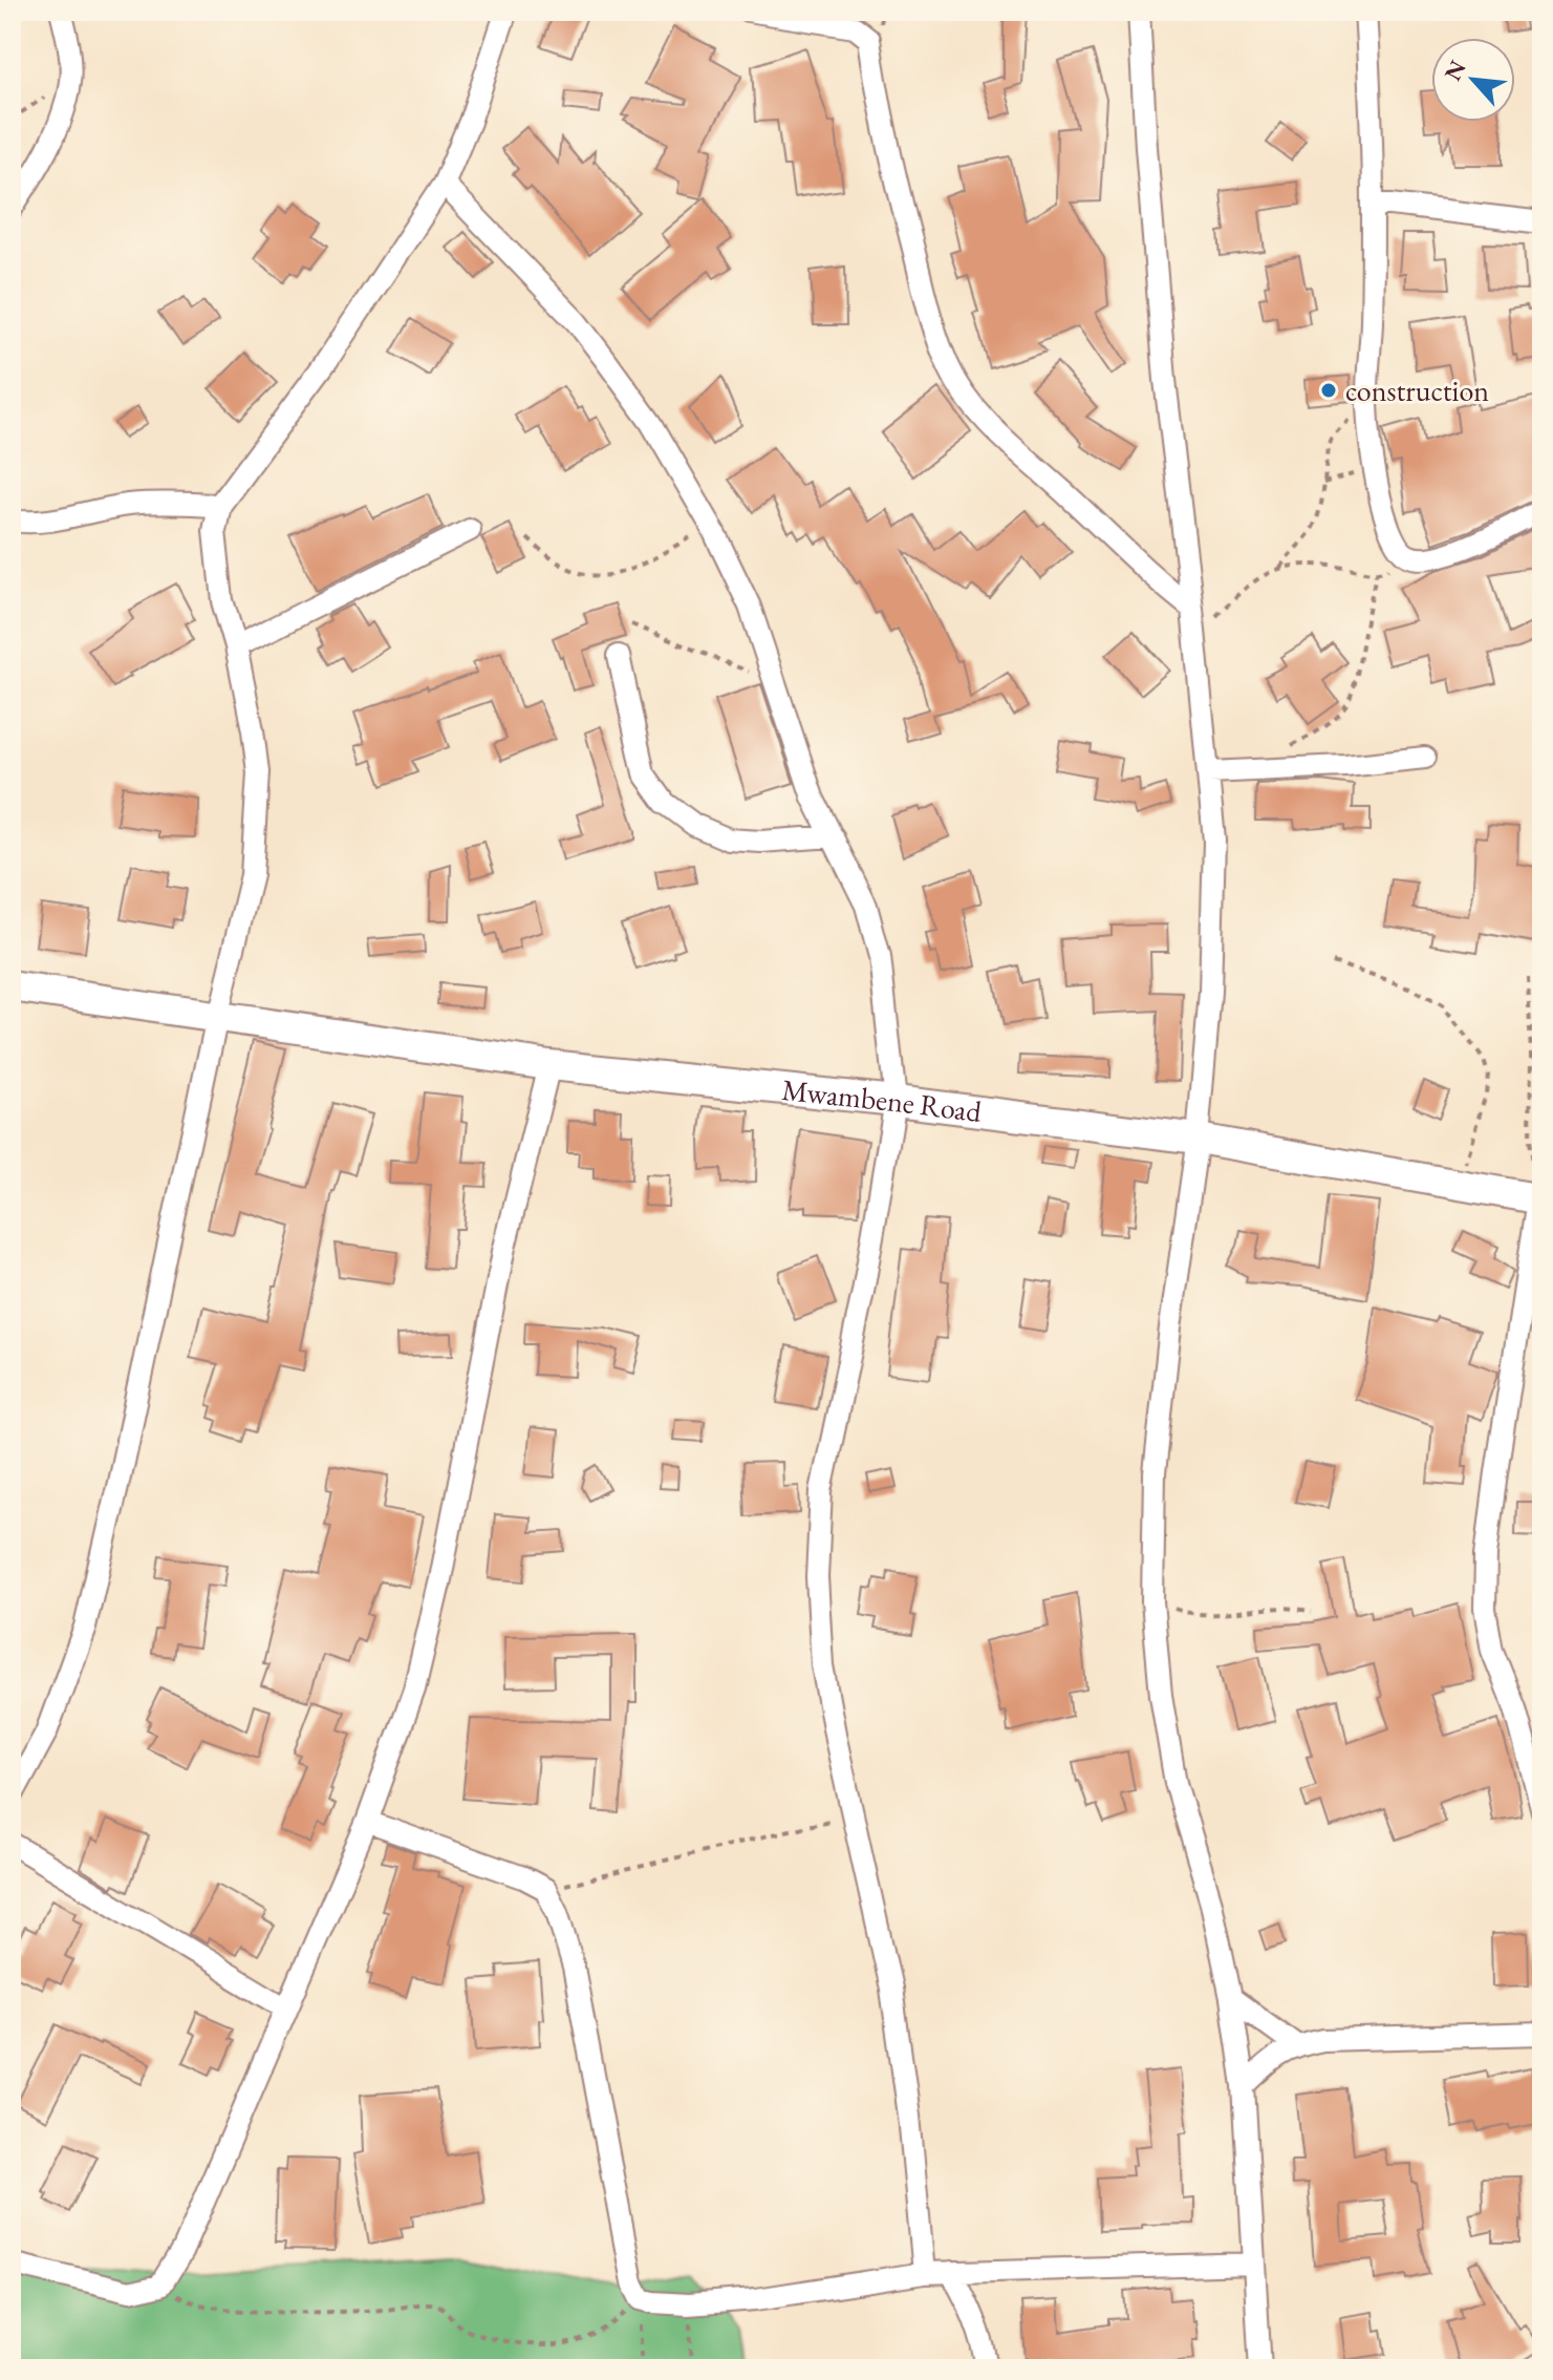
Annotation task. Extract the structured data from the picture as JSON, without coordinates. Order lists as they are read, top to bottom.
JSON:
{
  "streets": {
    "street": ["Mwambene Road"]
  },
  "places": ["construction"],
  "north": "top left"
}
